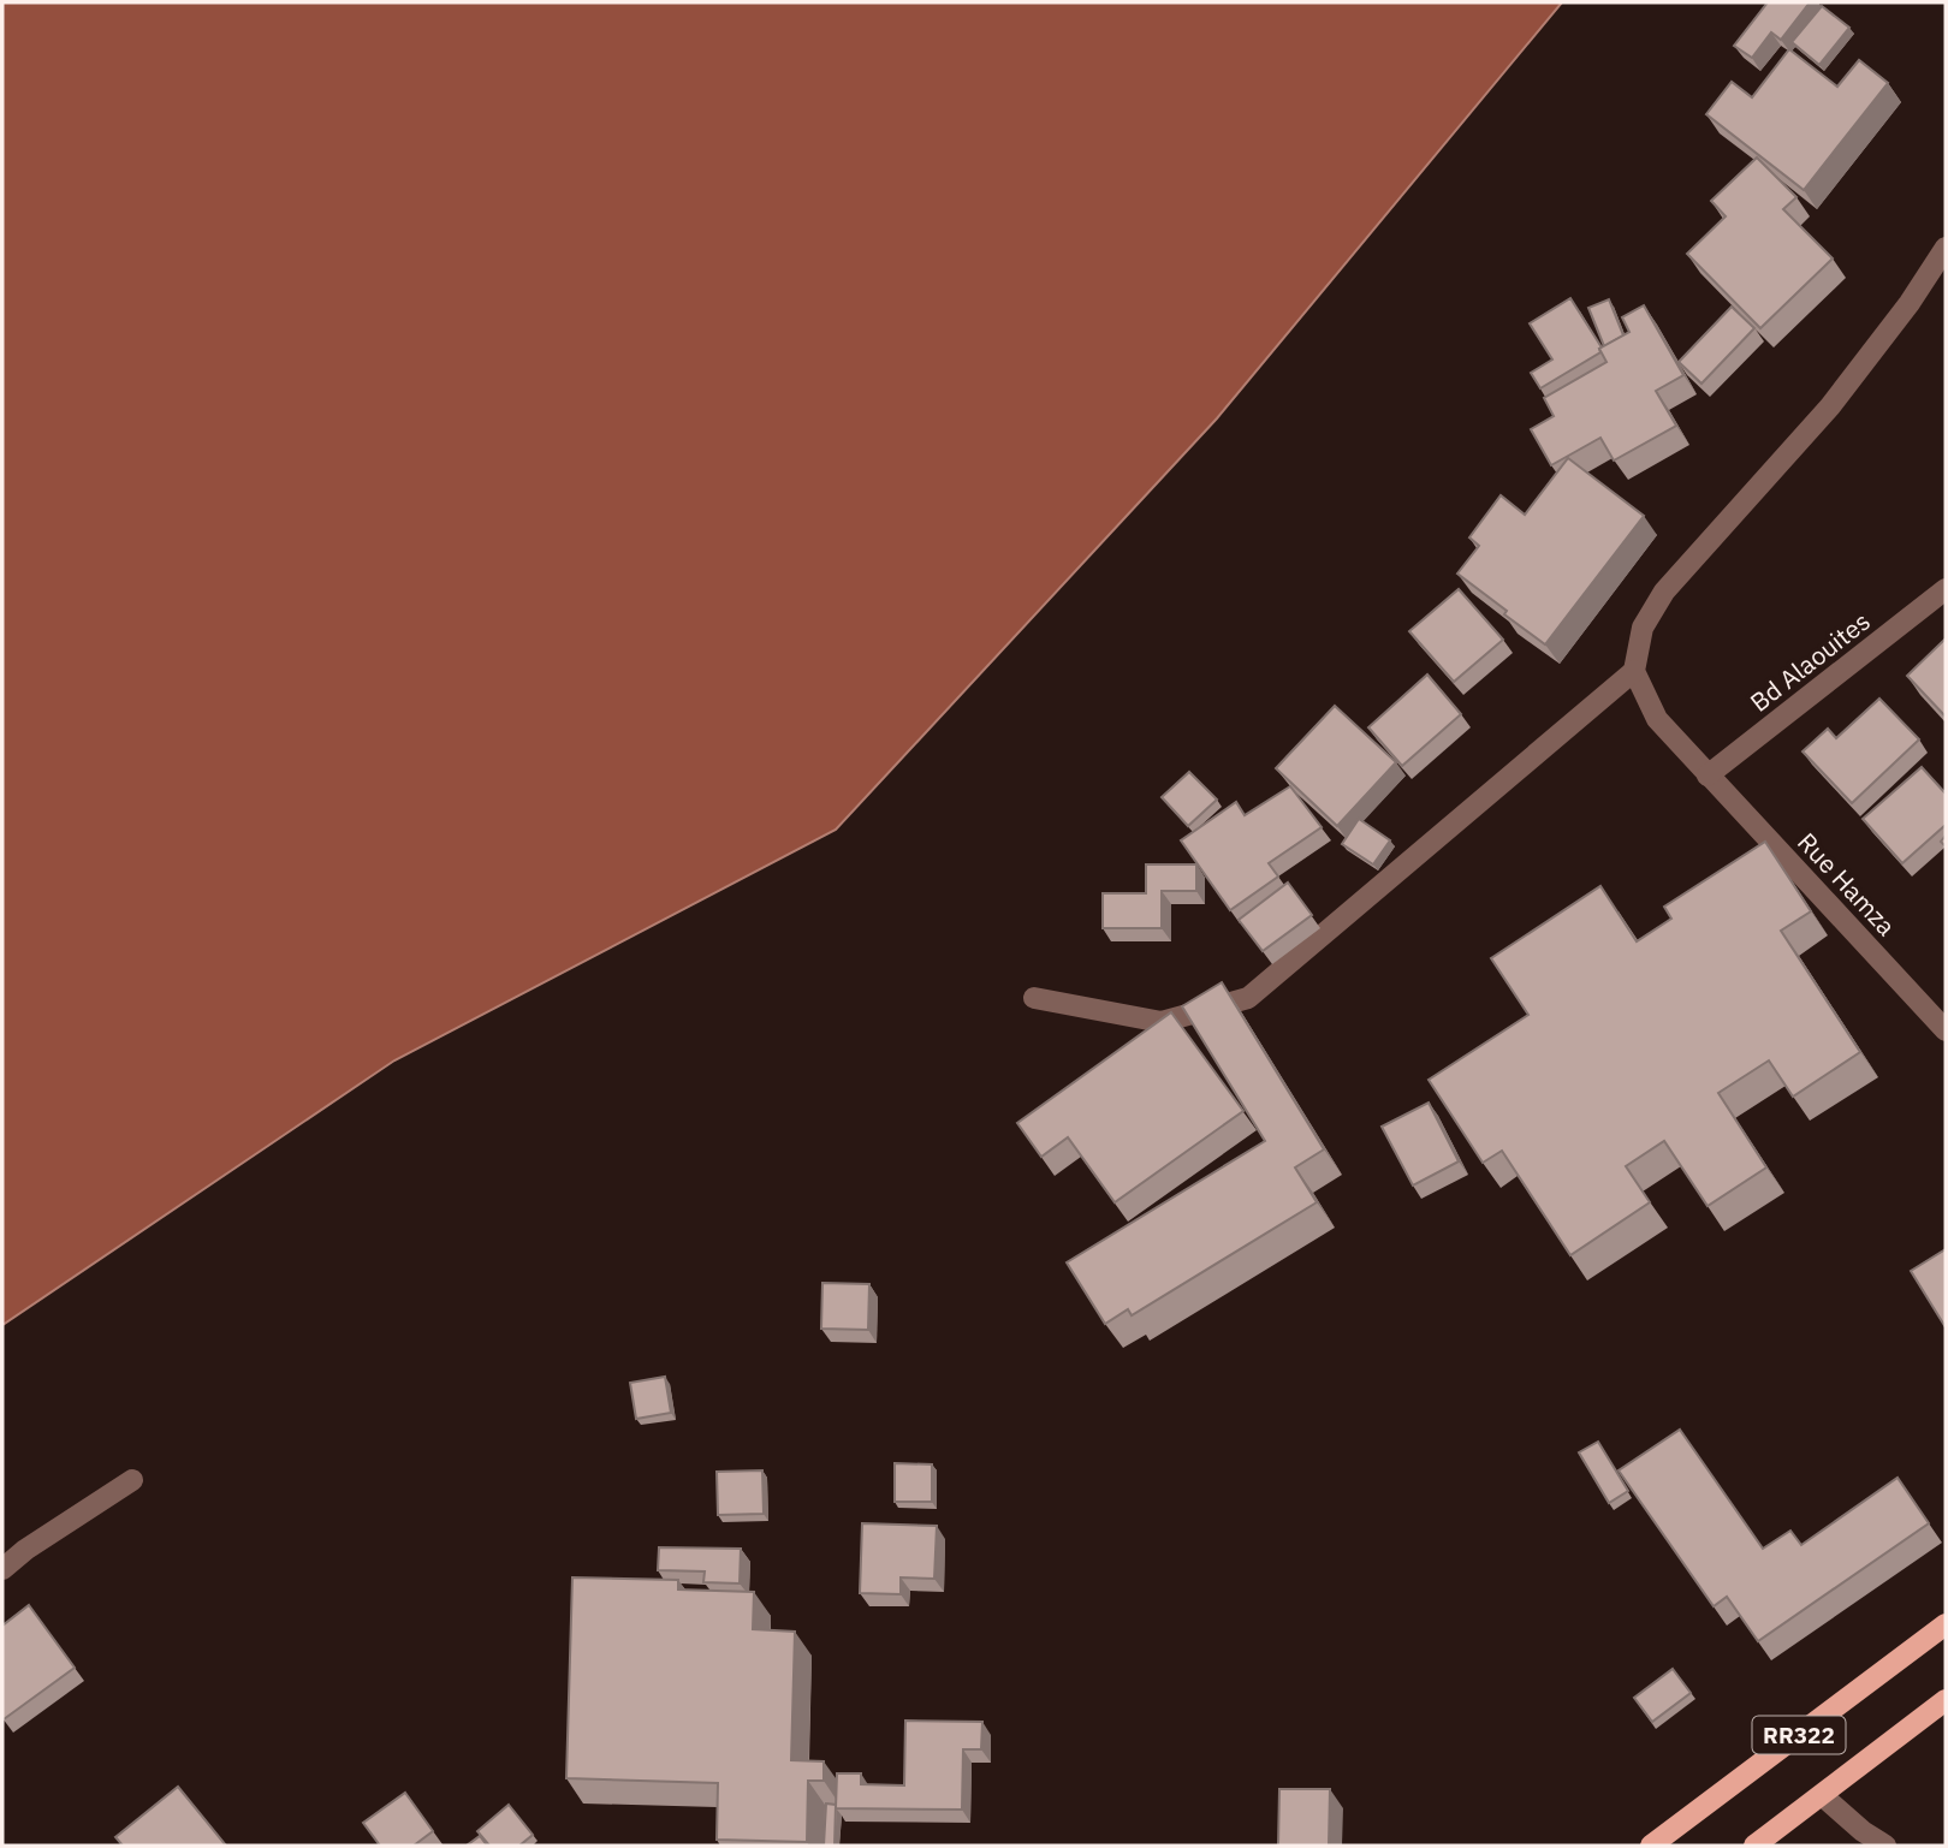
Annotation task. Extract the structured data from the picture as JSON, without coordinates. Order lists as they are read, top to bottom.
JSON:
{
  "streets": {
    "main road": ["RR322"],
    "street": ["Bd Alaouites", "Rue Hamza"]
  },
  "crossings": [
    ["Bd Alaouites", "Rue Hamza"]
  ]
}
